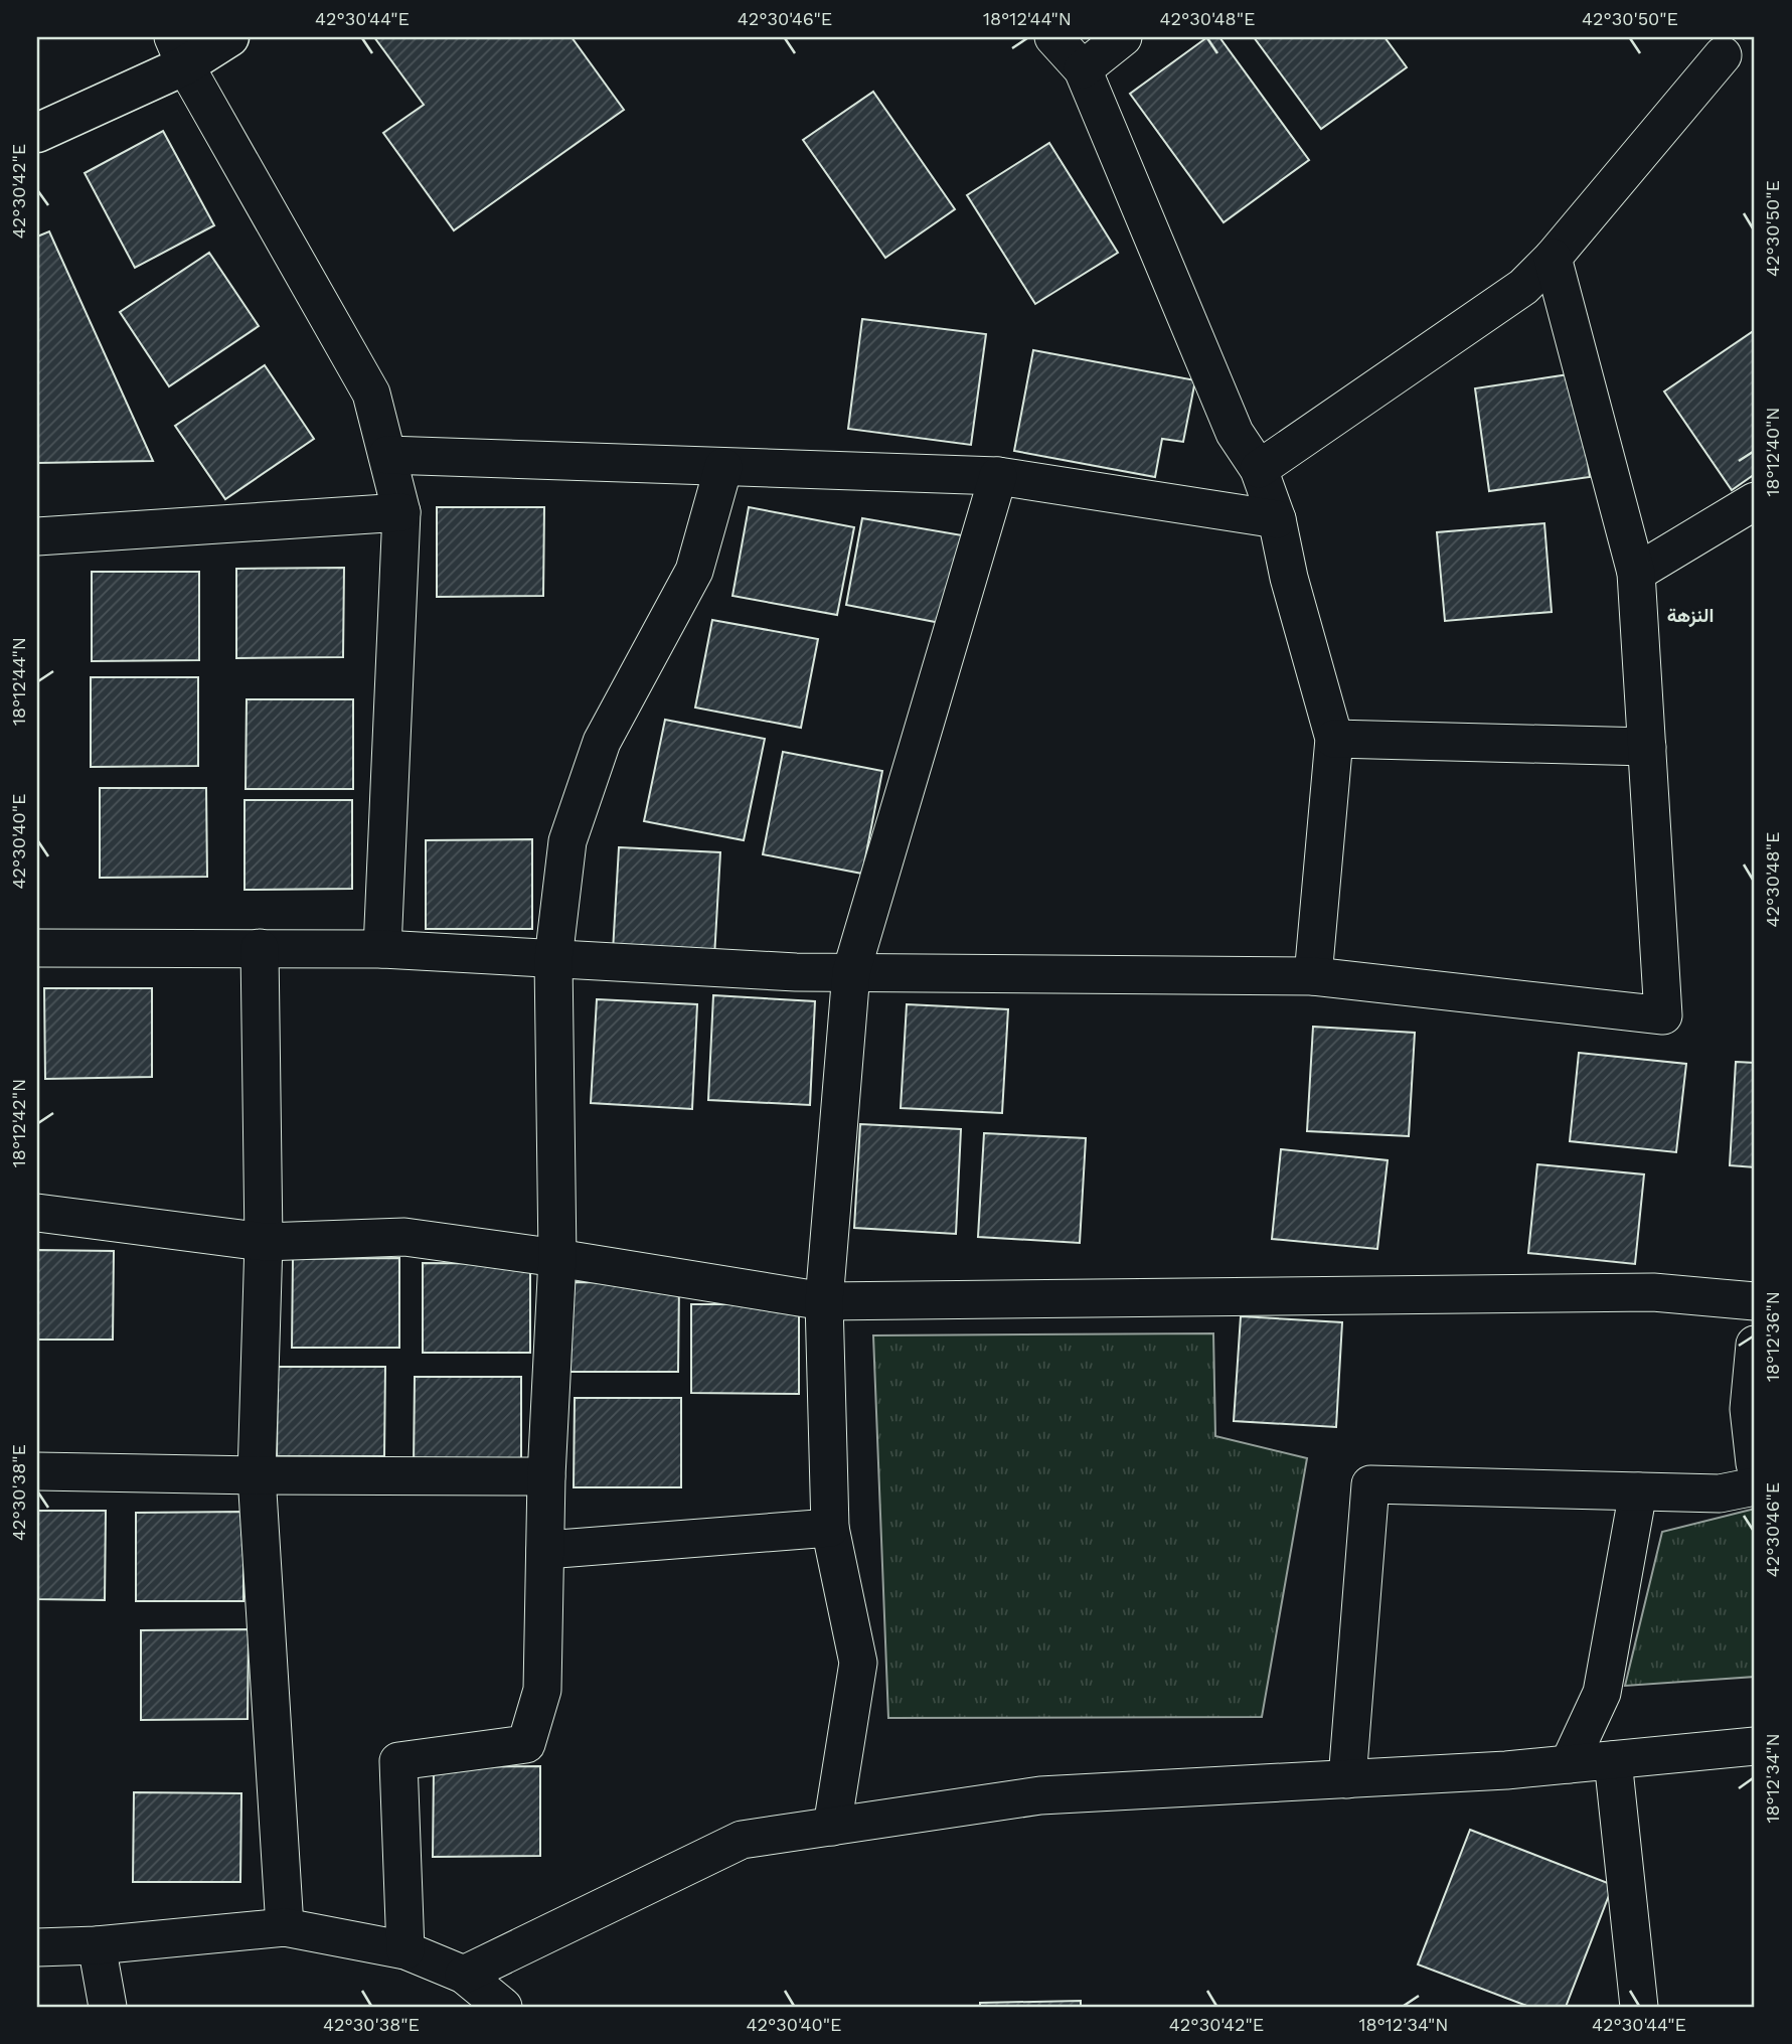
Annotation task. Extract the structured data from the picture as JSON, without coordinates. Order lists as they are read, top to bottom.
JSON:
{
  "districts": ["النزهة"],
  "coordinates": [
    "42°30'44\"E",
    "42°30'46\"E",
    "18°12'44\"N",
    "42°30'48\"E",
    "42°30'50\"E",
    "42°30'42\"E",
    "18°12'40\"N",
    "42°30'40\"E",
    "18°12'42\"N",
    "18°12'36\"N",
    "42°30'38\"E",
    "18°12'34\"N"
  ]
}
